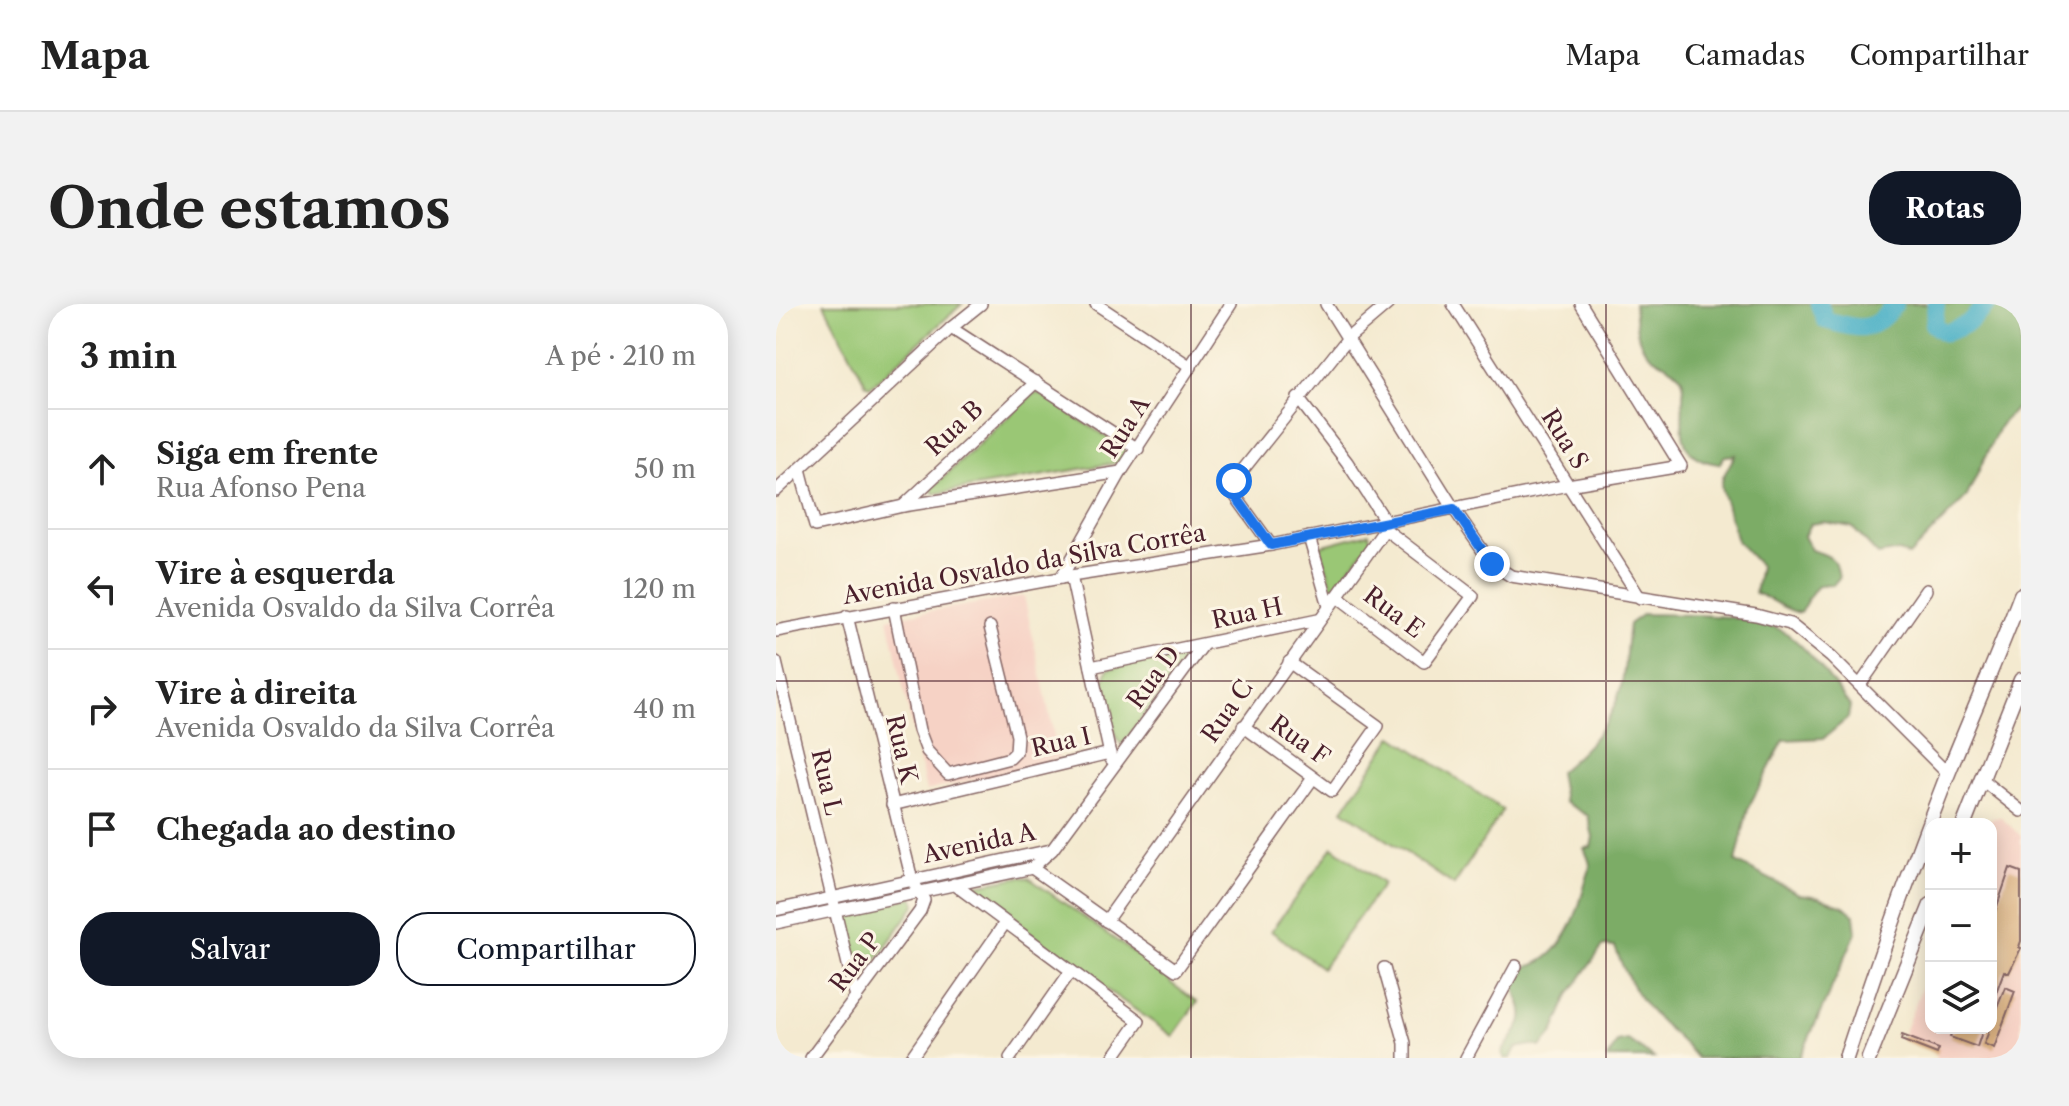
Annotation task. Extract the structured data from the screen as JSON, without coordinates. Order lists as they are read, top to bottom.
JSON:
{
  "streets": {
    "street": [
      "Rua A",
      "Rua B",
      "Rua S",
      "Avenida Osvaldo da Silva Corrêa",
      "Rua E",
      "Rua H",
      "Rua D",
      "Rua C",
      "Rua F",
      "Rua I",
      "Rua K",
      "Rua L",
      "Avenida A",
      "Rua P"
    ]
  },
  "crossings": [
    ["Rua A", "Avenida Osvaldo da Silva Corrêa"],
    ["Rua A", "Rua I"],
    ["Rua S", "Avenida Osvaldo da Silva Corrêa"],
    ["Avenida Osvaldo da Silva Corrêa", "Rua E"],
    ["Avenida Osvaldo da Silva Corrêa", "Rua C"],
    ["Avenida Osvaldo da Silva Corrêa", "Rua I"],
    ["Avenida Osvaldo da Silva Corrêa", "Rua K"],
    ["Rua E", "Rua C"],
    ["Rua H", "Rua D"],
    ["Rua H", "Rua C"],
    ["Rua H", "Rua I"],
    ["Rua D", "Avenida A"],
    ["Rua C", "Rua F"],
    ["Rua I", "Rua K"],
    ["Rua K", "Avenida A"],
    ["Rua K", "Rua P"],
    ["Rua L", "Avenida A"],
    ["Rua L", "Rua P"],
    ["Avenida A", "Rua P"]
  ],
  "page": {
    "header": "Mapa",
    "nav": ["Mapa", "Camadas", "Compartilhar"],
    "buttons": [
      "Rotas",
      ["Salvar", "Compartilhar"]
    ],
    "title": "Onde estamos",
    "heading": ["3 min", "A pé · 210 m"],
    "list": [
      ["Siga em frente", "Rua Afonso Pena", "50 m"],
      ["Vire à esquerda", "Avenida Osvaldo da Silva Corrêa", "120 m"],
      ["Vire à direita", "Avenida Osvaldo da Silva Corrêa", "40 m"],
      "Chegada ao destino"
    ],
    "map_buttons": ["+", "−"]
  }
}
